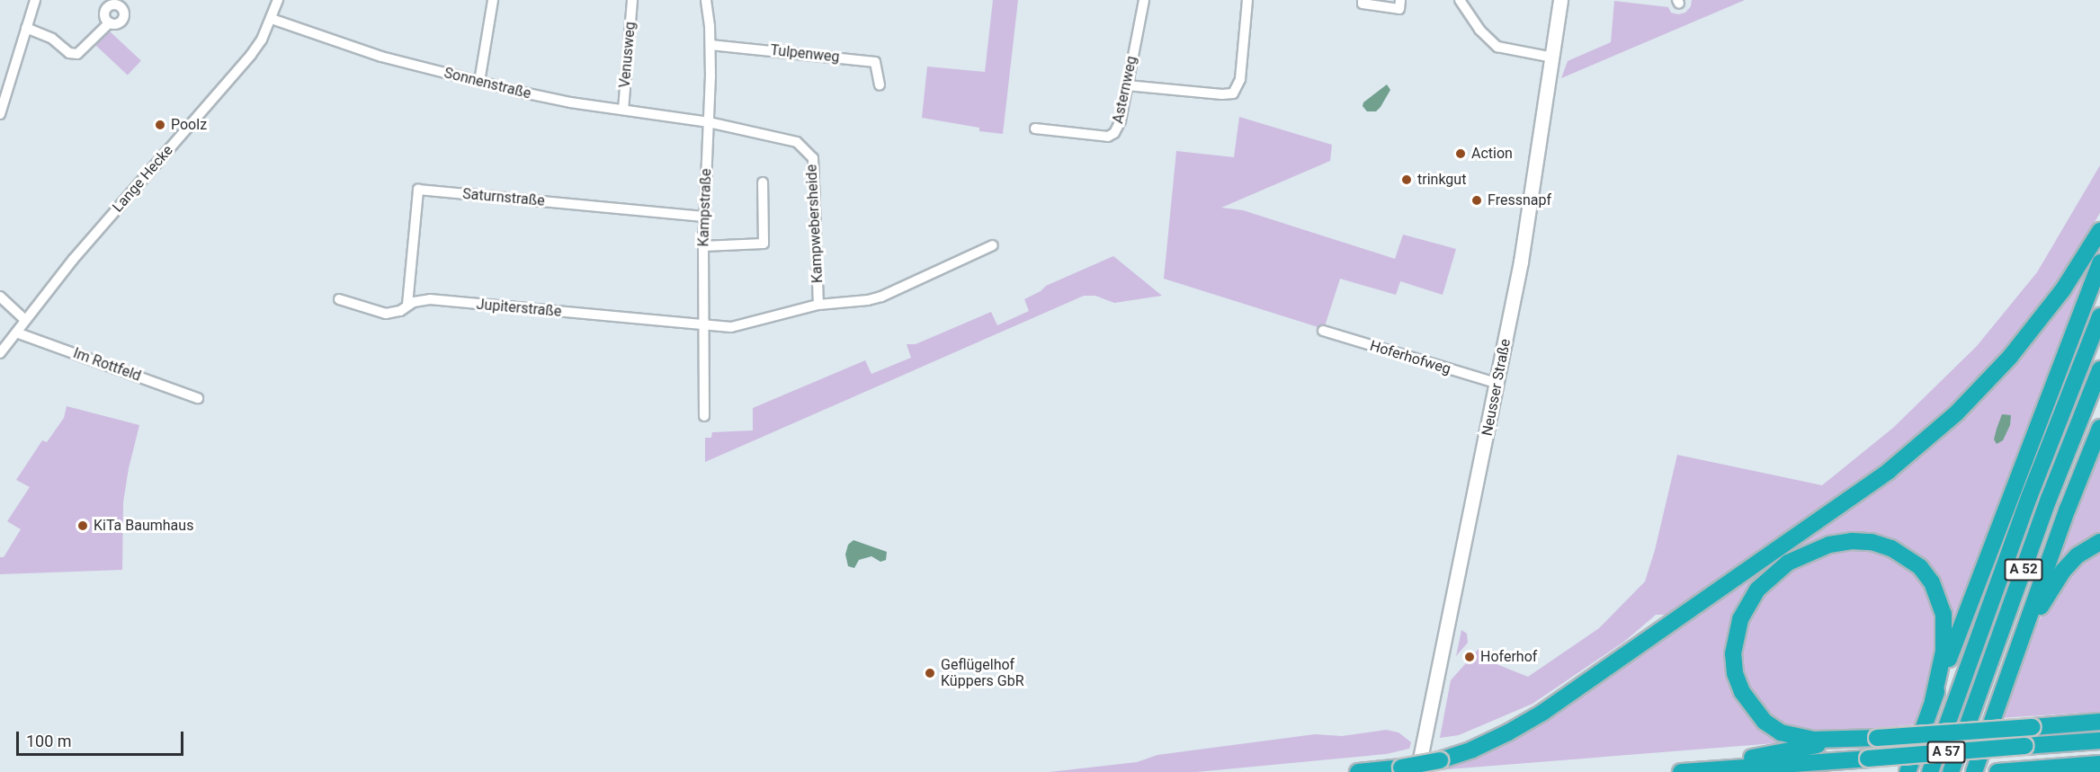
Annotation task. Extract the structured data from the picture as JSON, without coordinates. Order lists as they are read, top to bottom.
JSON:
{
  "streets": {
    "highway": ["A 52", "A 57"],
    "main road": ["Neusser Straße"],
    "street": [
      "Tulpenweg",
      "Venusweg",
      "Sonnenstraße",
      "Asternweg",
      "Lange Hecke",
      "Saturnstraße",
      "Kampstraße",
      "Kampwebersheide",
      "Jupiterstraße",
      "Hoferhofweg",
      "Im Rottfeld"
    ]
  },
  "crossings": [
    ["Tulpenweg", "Kampstraße"],
    ["Venusweg", "Sonnenstraße"],
    ["Sonnenstraße", "Lange Hecke"],
    ["Sonnenstraße", "Kampstraße"],
    ["Sonnenstraße", "Kampwebersheide"],
    ["Lange Hecke", "Im Rottfeld"],
    ["Saturnstraße", "Kampstraße"],
    ["Saturnstraße", "Jupiterstraße"],
    ["Kampstraße", "Kampwebersheide"],
    ["Kampstraße", "Jupiterstraße"],
    ["Kampwebersheide", "Jupiterstraße"],
    ["Hoferhofweg", "Neusser Straße"]
  ],
  "places": [
    "Poolz",
    "Action",
    "trinkgut",
    "Fressnapf",
    "KiTa Baumhaus",
    "Hoferhof",
    "Geflügelhof Küppers GbR"
  ],
  "scale_bar": "100 m"
}
